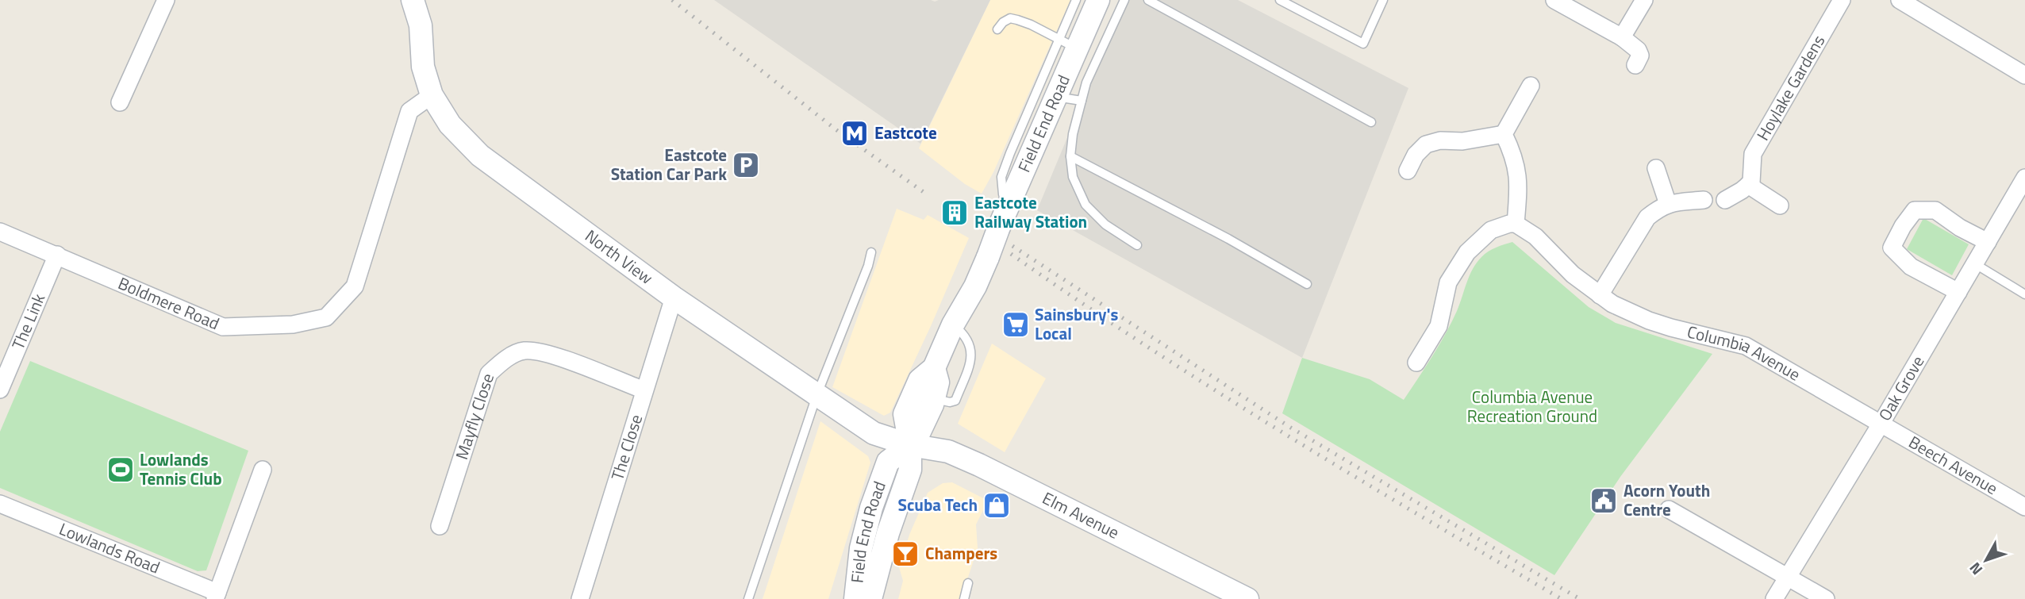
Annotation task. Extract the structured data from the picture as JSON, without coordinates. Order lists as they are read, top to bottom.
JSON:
{
  "streets": {
    "street": [
      "Hoylake Gardens",
      "Field End Road",
      "North View",
      "Boldmere Road",
      "The Link",
      "Columbia Avenue",
      "Oak Grove",
      "Mayfly Close",
      "The Close",
      "Beech Avenue",
      "Elm Avenue",
      "Lowlands Road"
    ]
  },
  "crossings": [
    ["Field End Road", "North View"],
    ["Field End Road", "Elm Avenue"],
    ["North View", "Boldmere Road"],
    ["North View", "The Close"],
    ["North View", "Elm Avenue"],
    ["Boldmere Road", "The Link"],
    ["Columbia Avenue", "Oak Grove"],
    ["Columbia Avenue", "Beech Avenue"],
    ["Oak Grove", "Beech Avenue"],
    ["Mayfly Close", "The Close"]
  ],
  "parks": ["Columbia Avenue Recreation Ground"],
  "places": {
    "metro station": ["Eastcote"],
    "parking": ["Eastcote Station Car Park"],
    "building": ["Eastcote Railway Station"],
    "supermarket": ["Sainsbury's Local"],
    "sports": ["Lowlands Tennis Club"],
    "public building": ["Acorn Youth Centre"],
    "shop": ["Scuba Tech"],
    "bar": ["Champers"]
  },
  "north": "bottom left"
}
